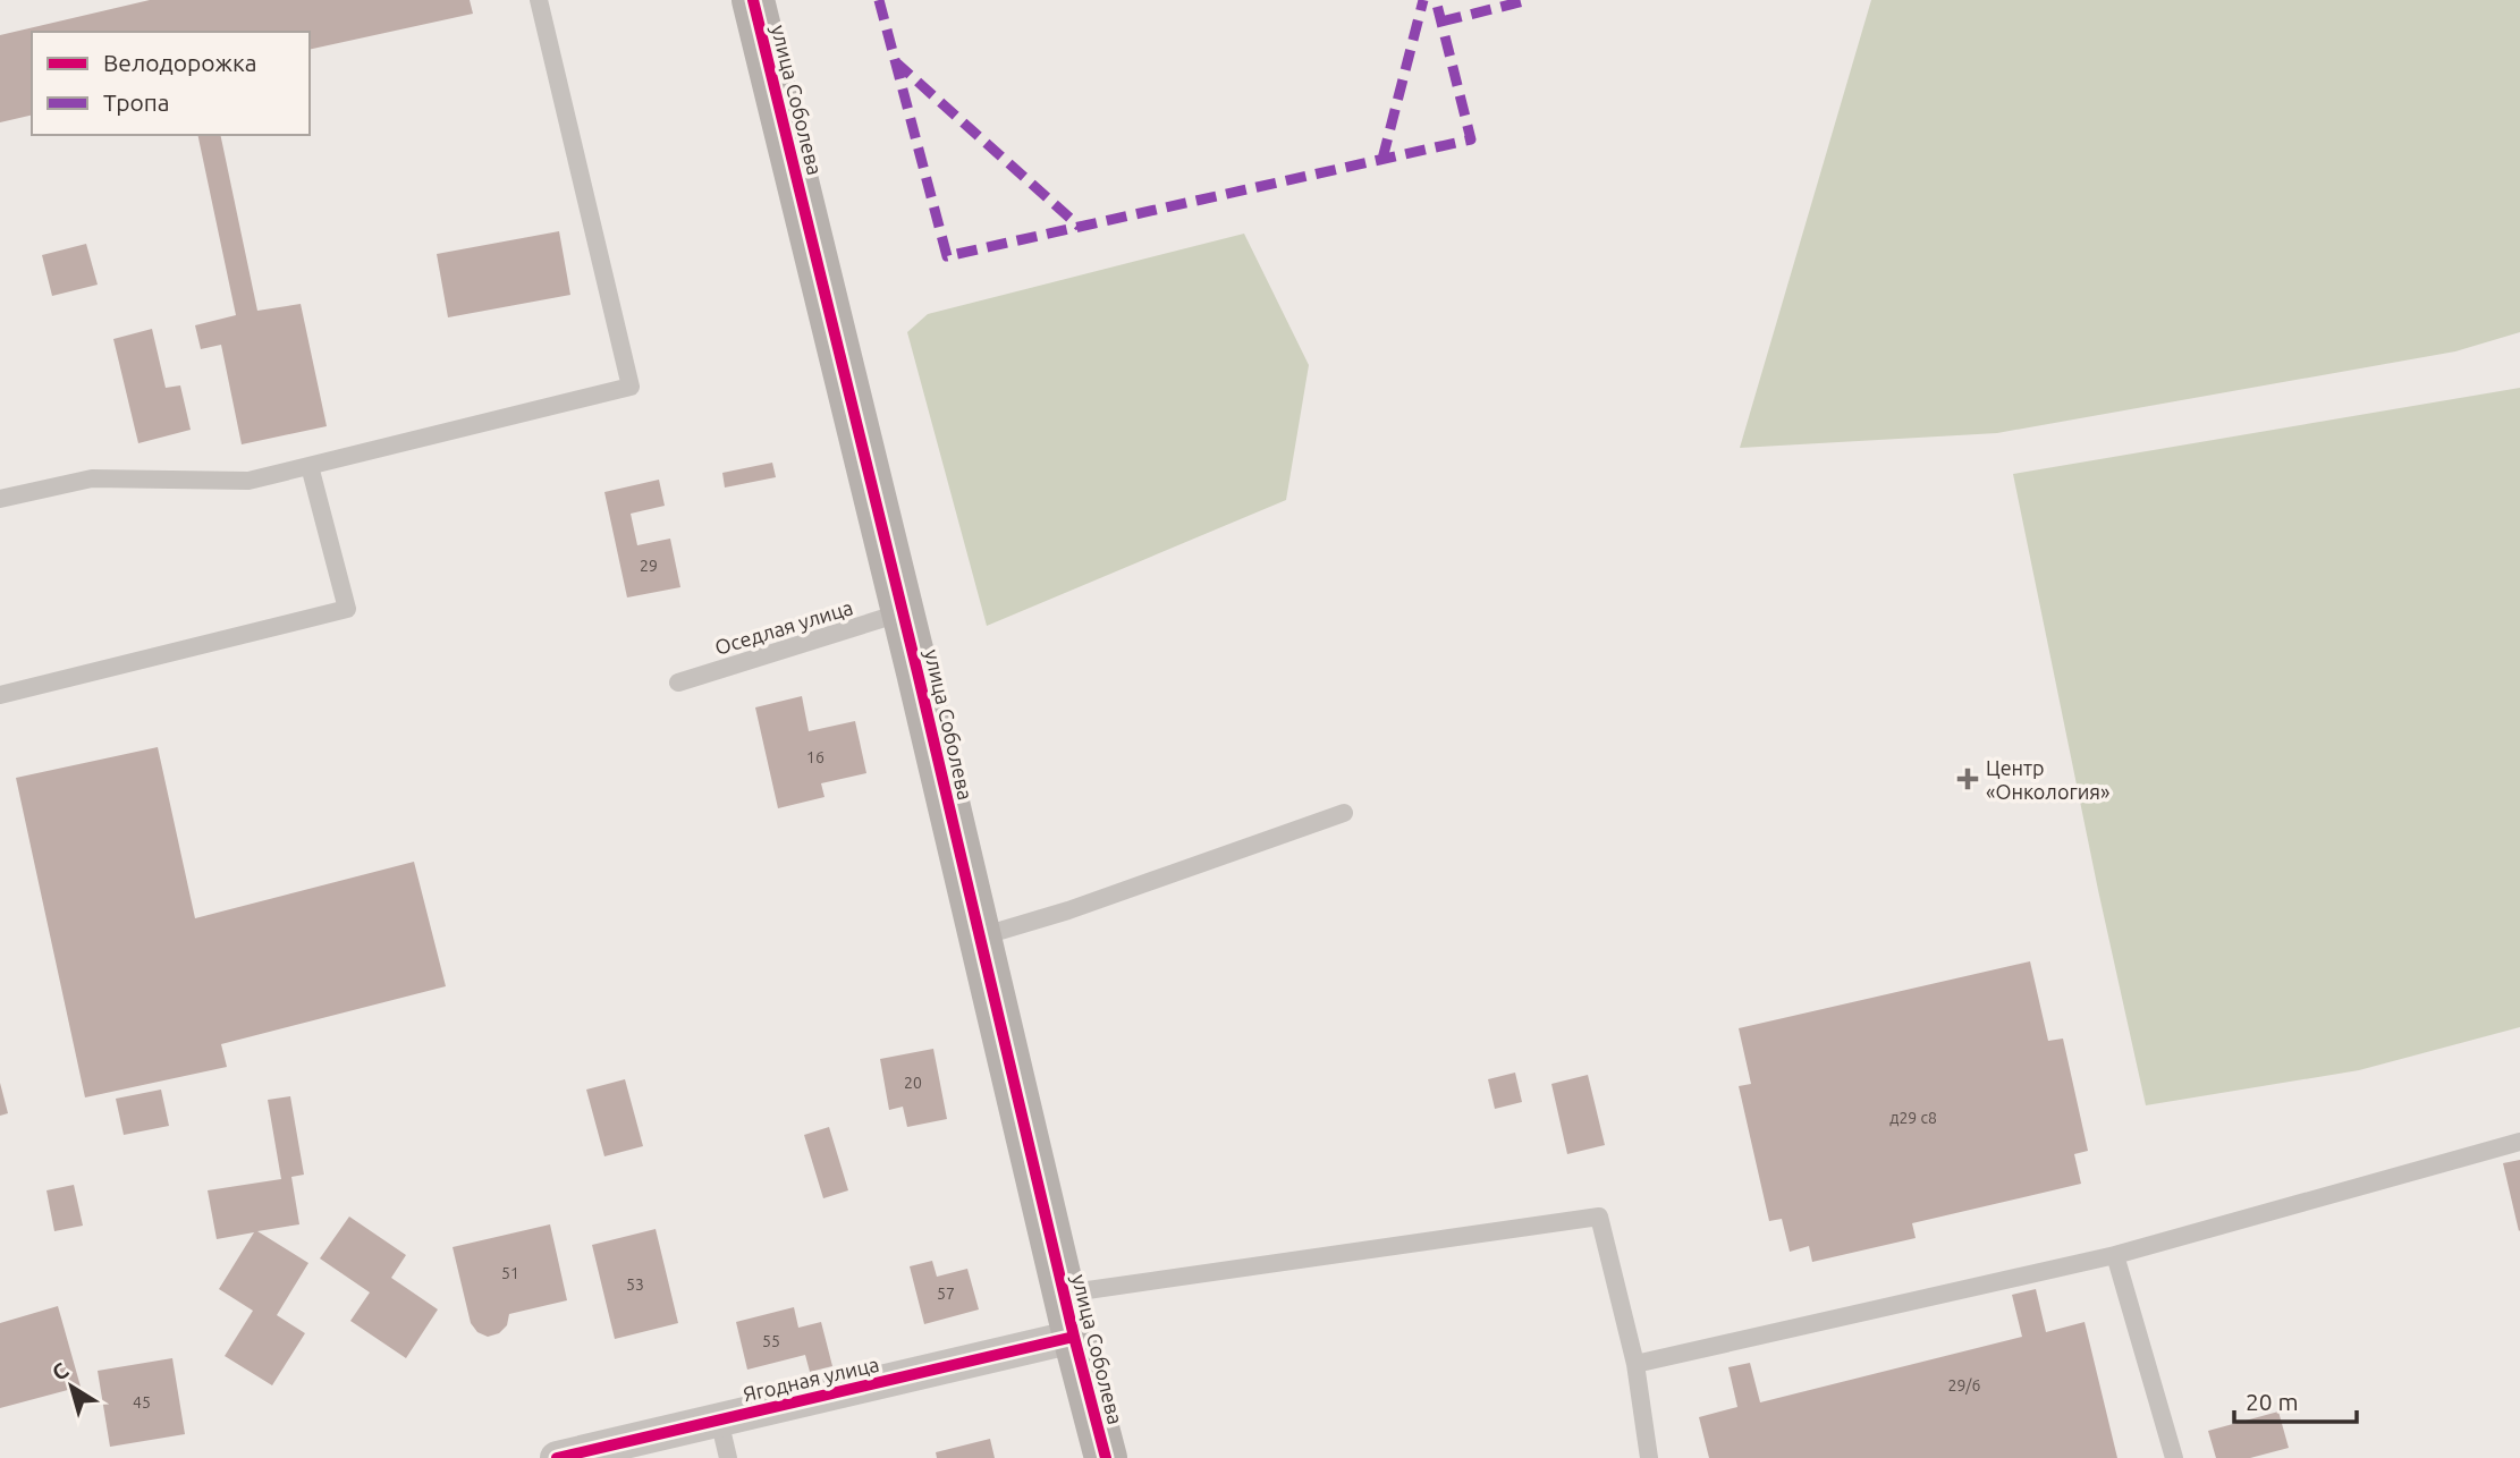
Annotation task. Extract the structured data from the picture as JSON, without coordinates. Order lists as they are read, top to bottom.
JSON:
{
  "streets": {
    "street": ["улица Соболева", "Ягодная улица"],
    "lane": ["Оседлая улица"]
  },
  "crossings": [
    ["улица Соболева", "Оседлая улица"],
    ["улица Соболева", "Ягодная улица"]
  ],
  "places": {
    "health": ["Центр «Онкология»"]
  },
  "house_numbers": [
    "29",
    "16",
    "20",
    "д29 с8",
    "51",
    "53",
    "57",
    "55",
    "29/6",
    "45"
  ],
  "legend": ["Велодорожка", "Тропа"],
  "scale_bar": "20 m",
  "north": "top left"
}
